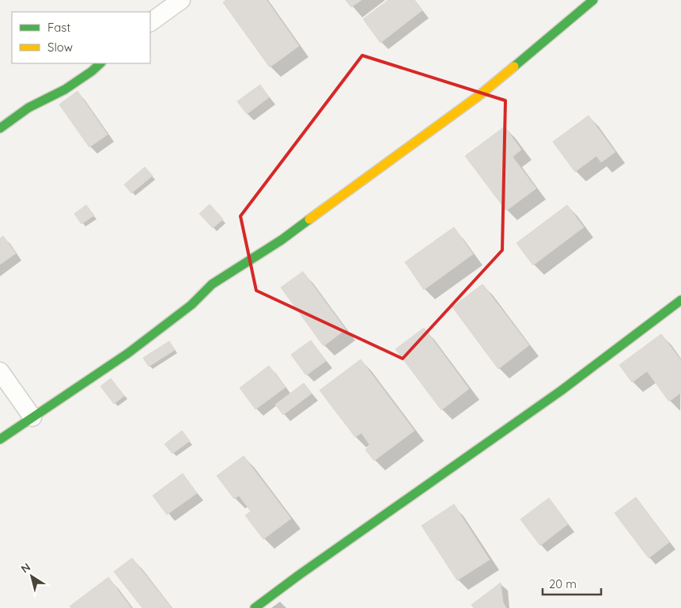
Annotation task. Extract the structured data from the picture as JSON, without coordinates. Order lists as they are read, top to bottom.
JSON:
{
  "legend": ["Fast", "Slow"],
  "scale_bar": "20 m",
  "north": "top left"
}
